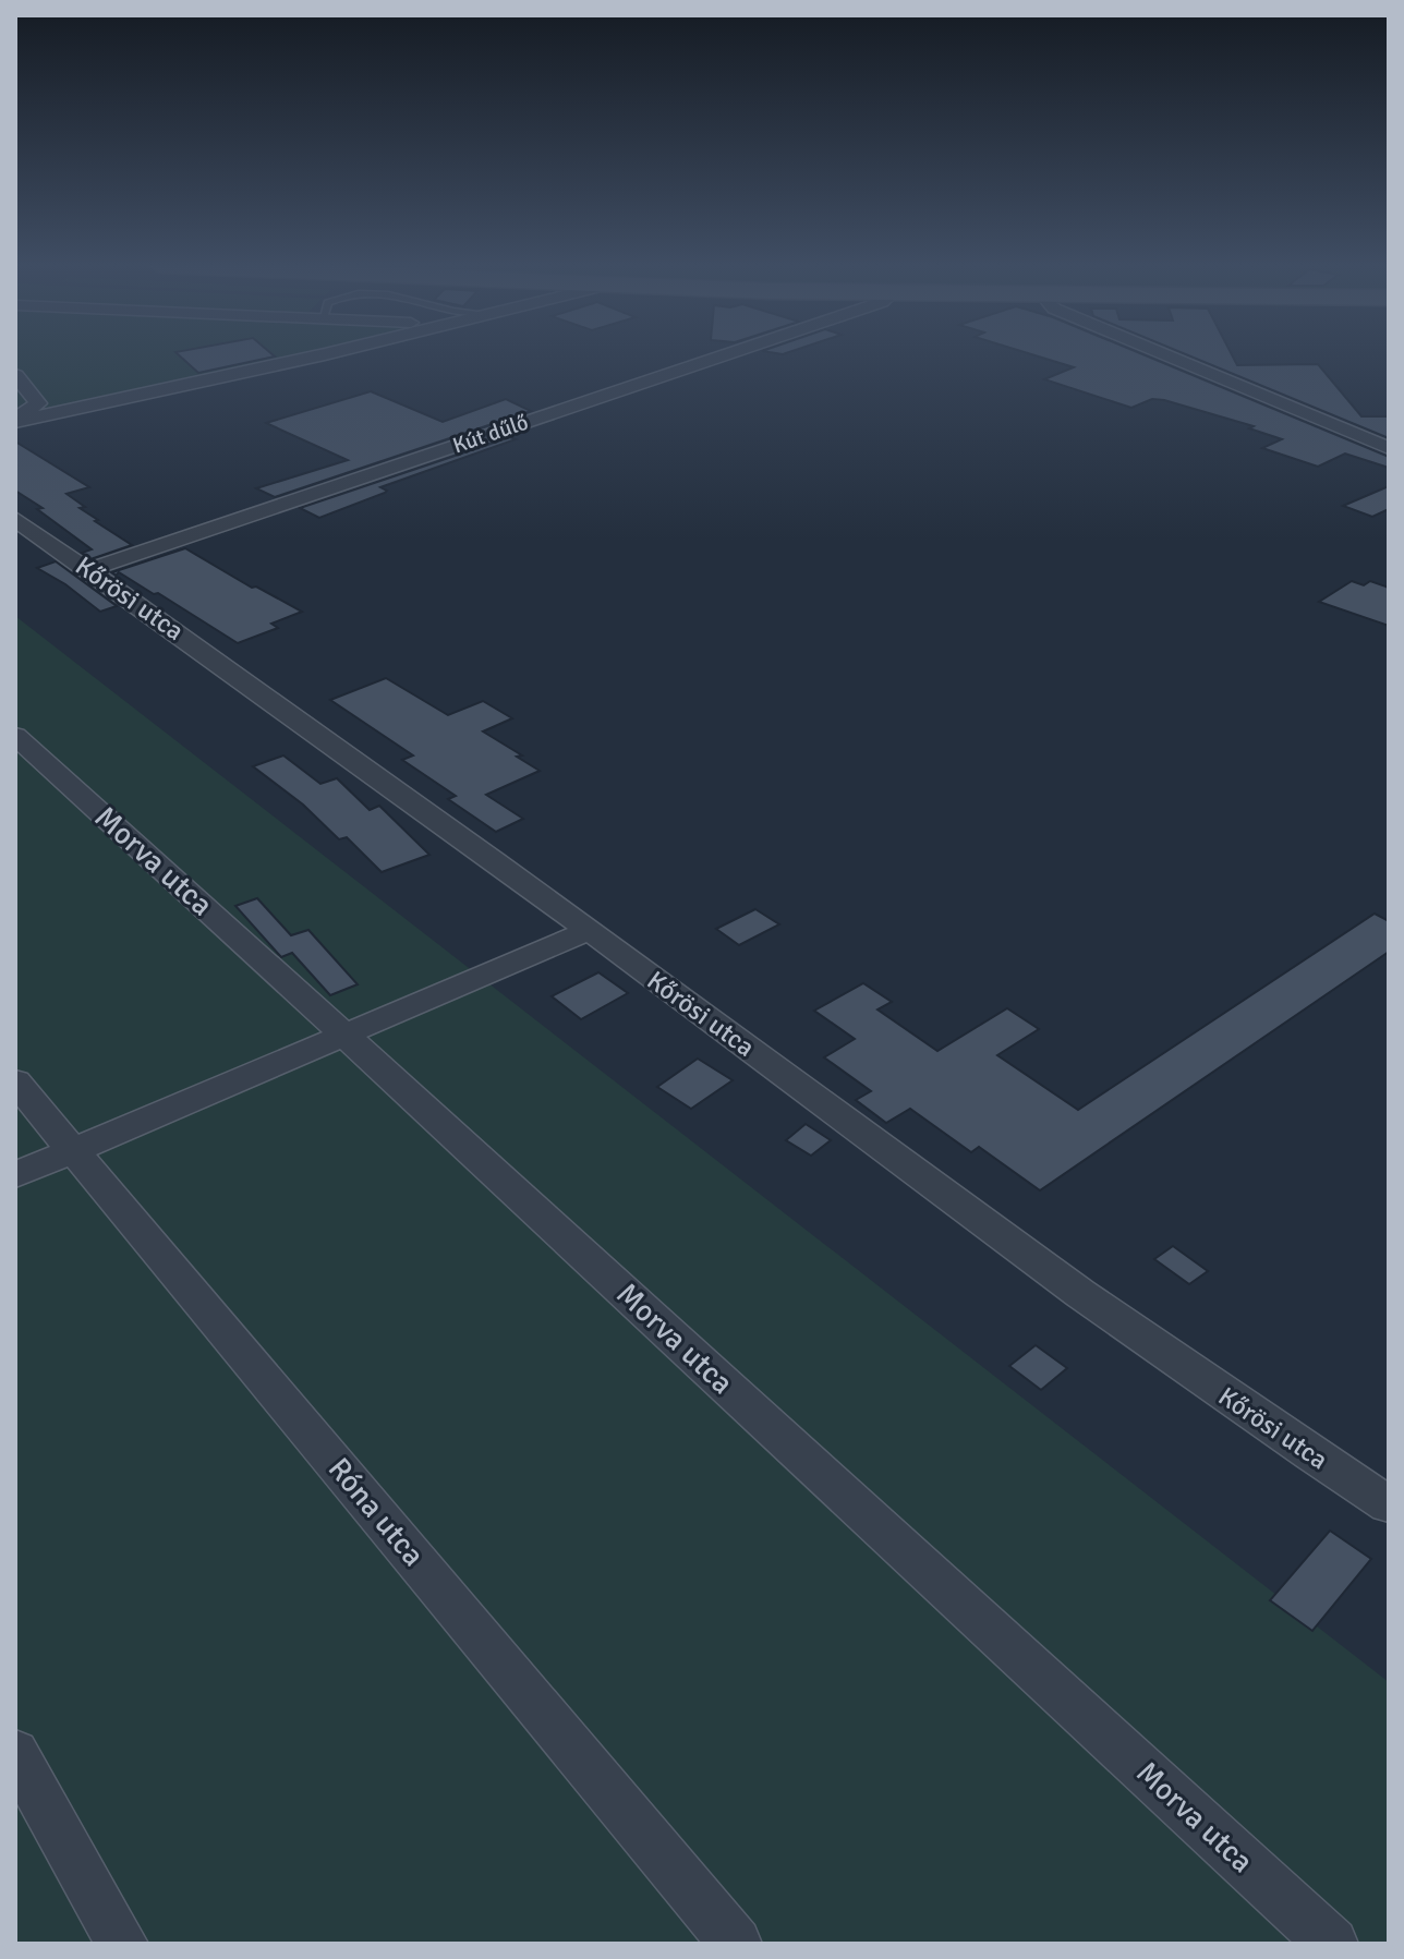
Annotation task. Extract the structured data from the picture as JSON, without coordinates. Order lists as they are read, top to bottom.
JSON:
{
  "streets": {
    "street": [
      "Kút dűlő",
      "Kőrösi utca",
      "Morva utca",
      "Róna utca"
    ]
  },
  "crossings": [
    ["Kút dűlő", "Kőrösi utca"]
  ]
}
